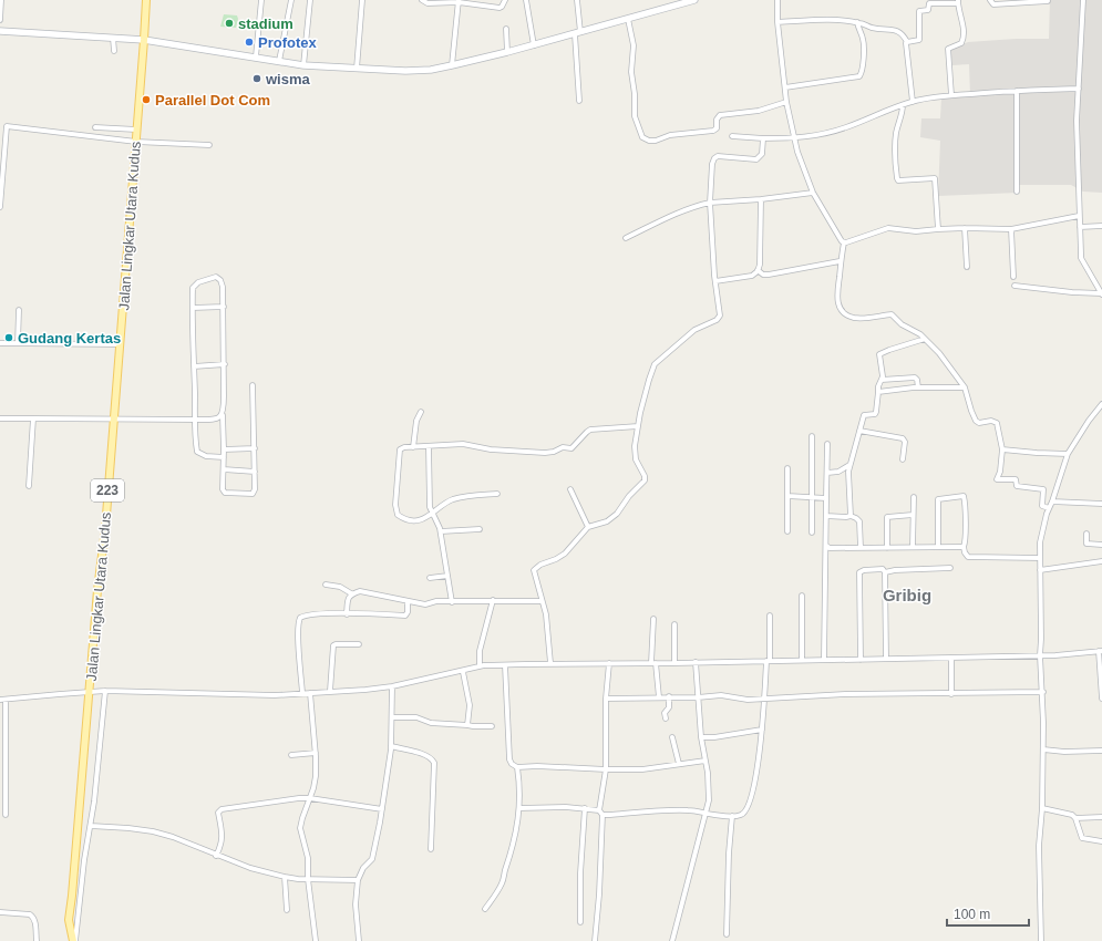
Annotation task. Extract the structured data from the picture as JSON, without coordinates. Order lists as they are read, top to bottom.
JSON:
{
  "streets": {
    "main road": ["Jalan Lingkar Utara Kudus", "223"]
  },
  "crossings": [
    ["Jalan Lingkar Utara Kudus", "223"]
  ],
  "districts": ["Gribig"],
  "places": [
    "stadium",
    "Profotex",
    "wisma",
    "Parallel Dot Com",
    "Gudang Kertas"
  ],
  "scale_bar": "100 m"
}
